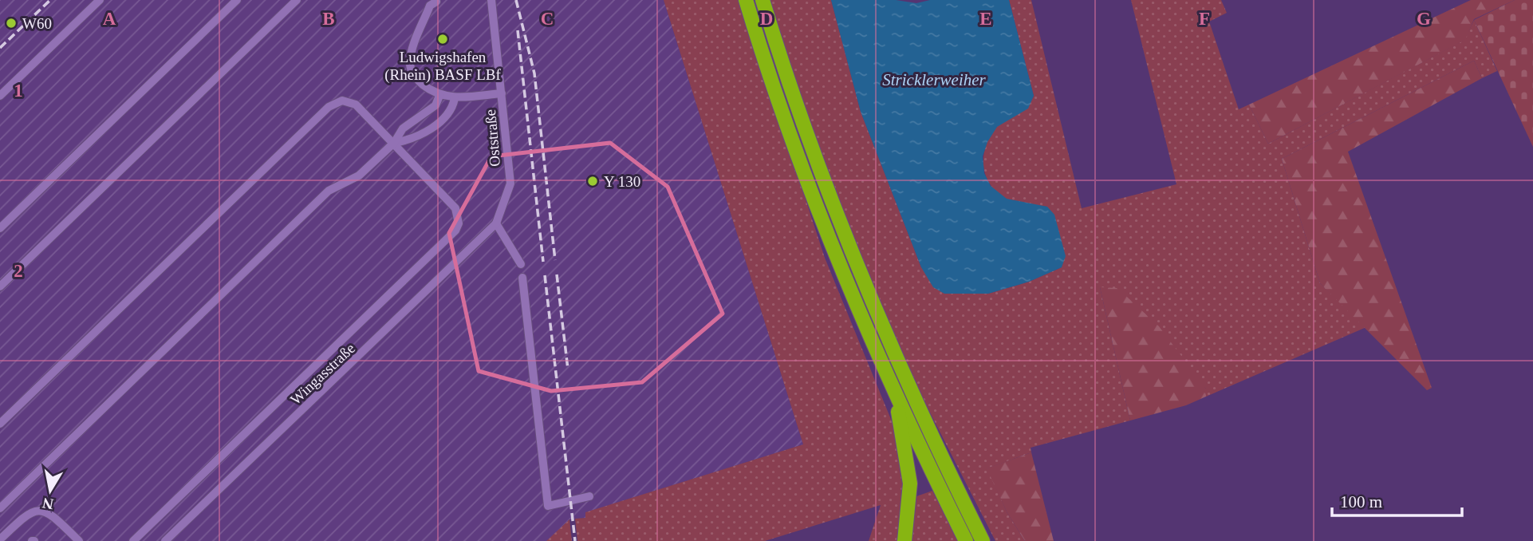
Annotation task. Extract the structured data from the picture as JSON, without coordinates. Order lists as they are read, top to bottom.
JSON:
{
  "streets": {
    "street": ["Oststraße", "Wingasstraße"]
  },
  "crossings": [
    ["Oststraße", "Wingasstraße"]
  ],
  "water": ["Stricklerweiher"],
  "places": ["W60", "Ludwigshafen (Rhein) BASF LBf", "Y 130"],
  "scale_bar": "100 m",
  "north": "bottom",
  "grid": {
    "columns": [
      "A",
      "B",
      "C",
      "D",
      "E",
      "F",
      "G"
    ],
    "rows": ["1", "2"]
  }
}
